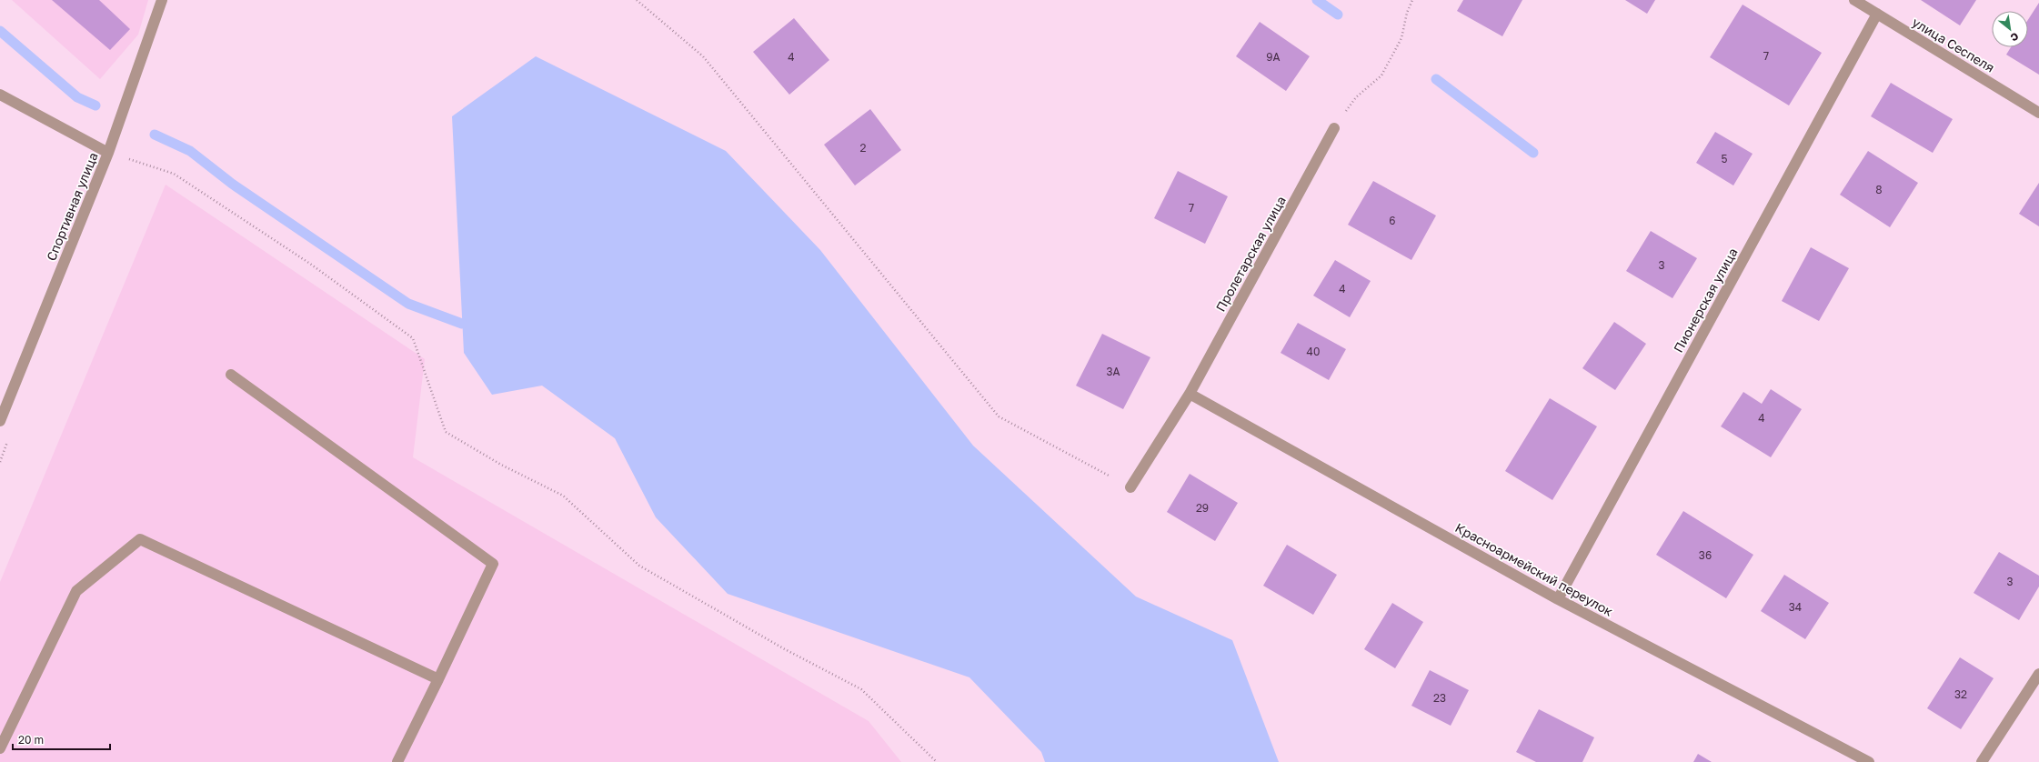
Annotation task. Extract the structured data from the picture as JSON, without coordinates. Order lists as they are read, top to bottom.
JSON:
{
  "streets": {
    "street": [
      "улица Сеспеля",
      "Спортивная улица",
      "Пролетарская улица",
      "Пионерская улица",
      "Красноармейский переулок"
    ]
  },
  "crossings": [
    ["улица Сеспеля", "Пионерская улица"],
    ["Пролетарская улица", "Красноармейский переулок"],
    ["Пионерская улица", "Красноармейский переулок"]
  ],
  "house_numbers": [
    "7",
    "4",
    "9А",
    "2",
    "5",
    "8",
    "7",
    "6",
    "3",
    "4",
    "40",
    "3А",
    "4",
    "29",
    "36",
    "3",
    "34",
    "32",
    "23"
  ],
  "scale_bar": "20 m",
  "north": "bottom right"
}
